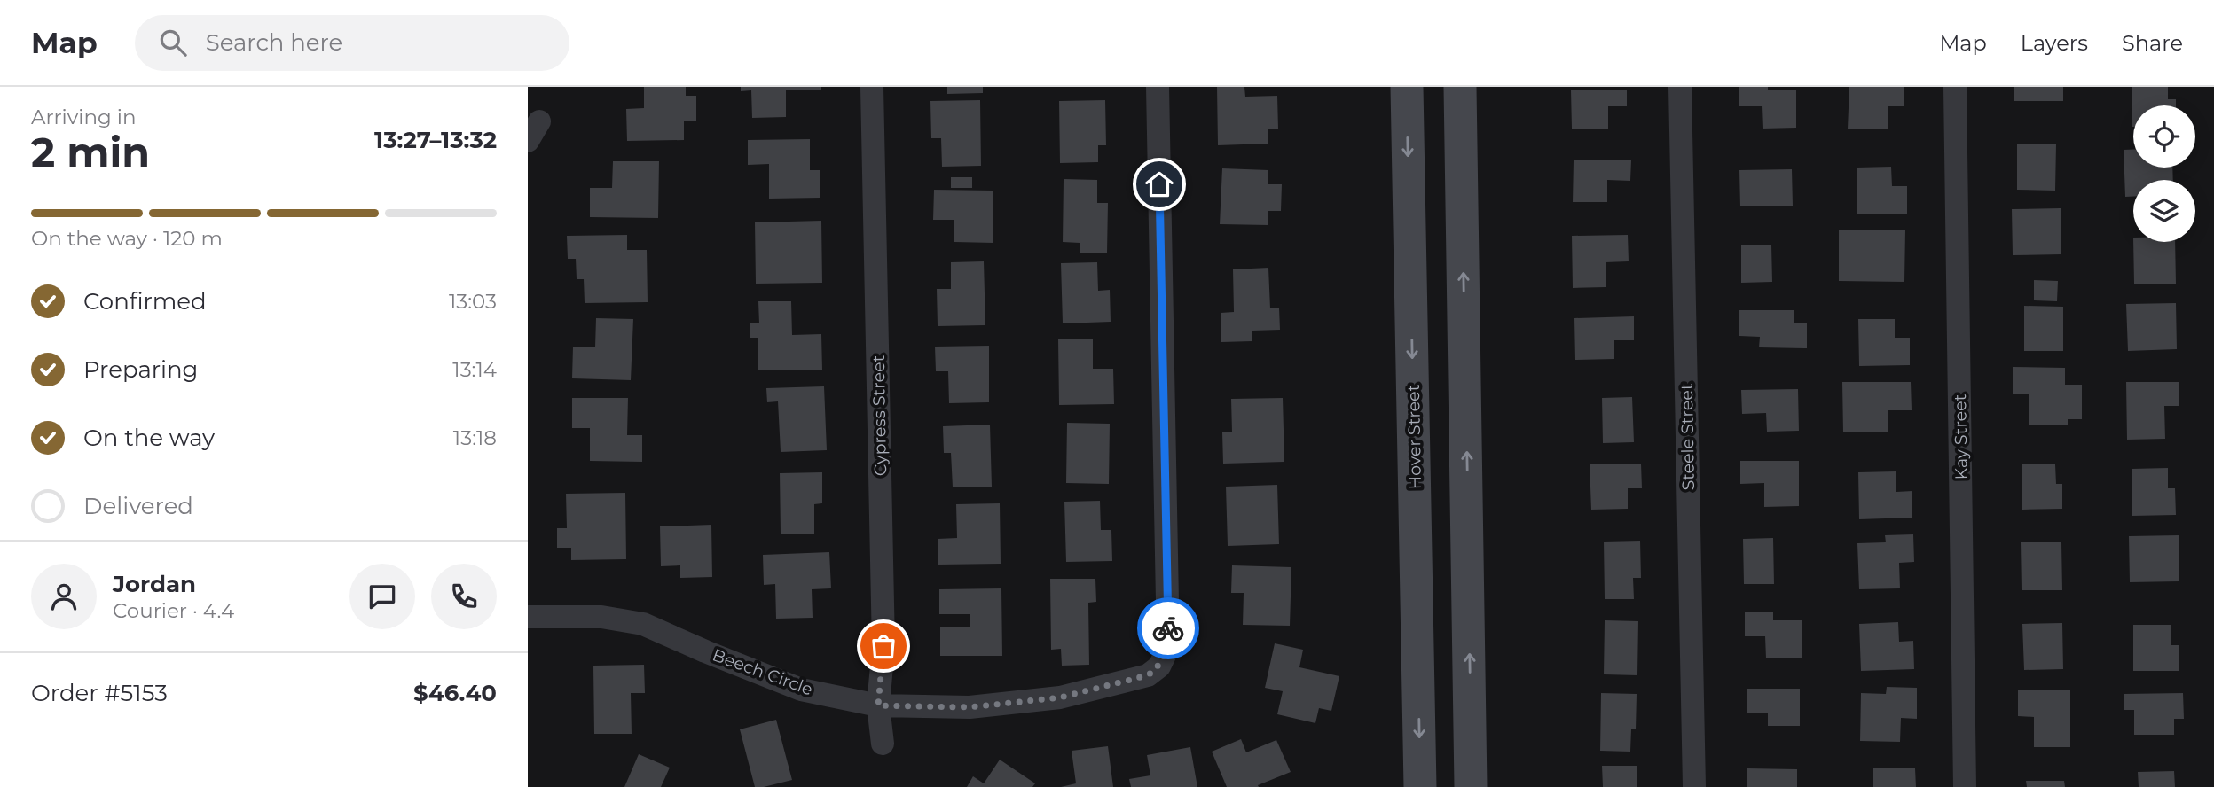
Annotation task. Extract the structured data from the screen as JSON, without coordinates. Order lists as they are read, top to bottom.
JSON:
{
  "streets": {
    "main road": ["Hover Street"],
    "street": [
      "Cypress Street",
      "Steele Street",
      "Kay Street",
      "Beech Circle"
    ]
  },
  "crossings": [
    ["Cypress Street", "Beech Circle"]
  ],
  "page": {
    "header": "Map",
    "search": "Search here",
    "nav": ["Map", "Layers", "Share"],
    "heading": ["2 min", "Arriving in", "13:27–13:32"],
    "panel": [
      "Jordan",
      "Courier · 4.4",
      "Order #5153",
      "$46.40"
    ],
    "bar": "On the way · 120 m",
    "list": [
      ["Confirmed", "13:03"],
      ["Preparing", "13:14"],
      ["On the way", "13:18"],
      "Delivered"
    ]
  }
}
